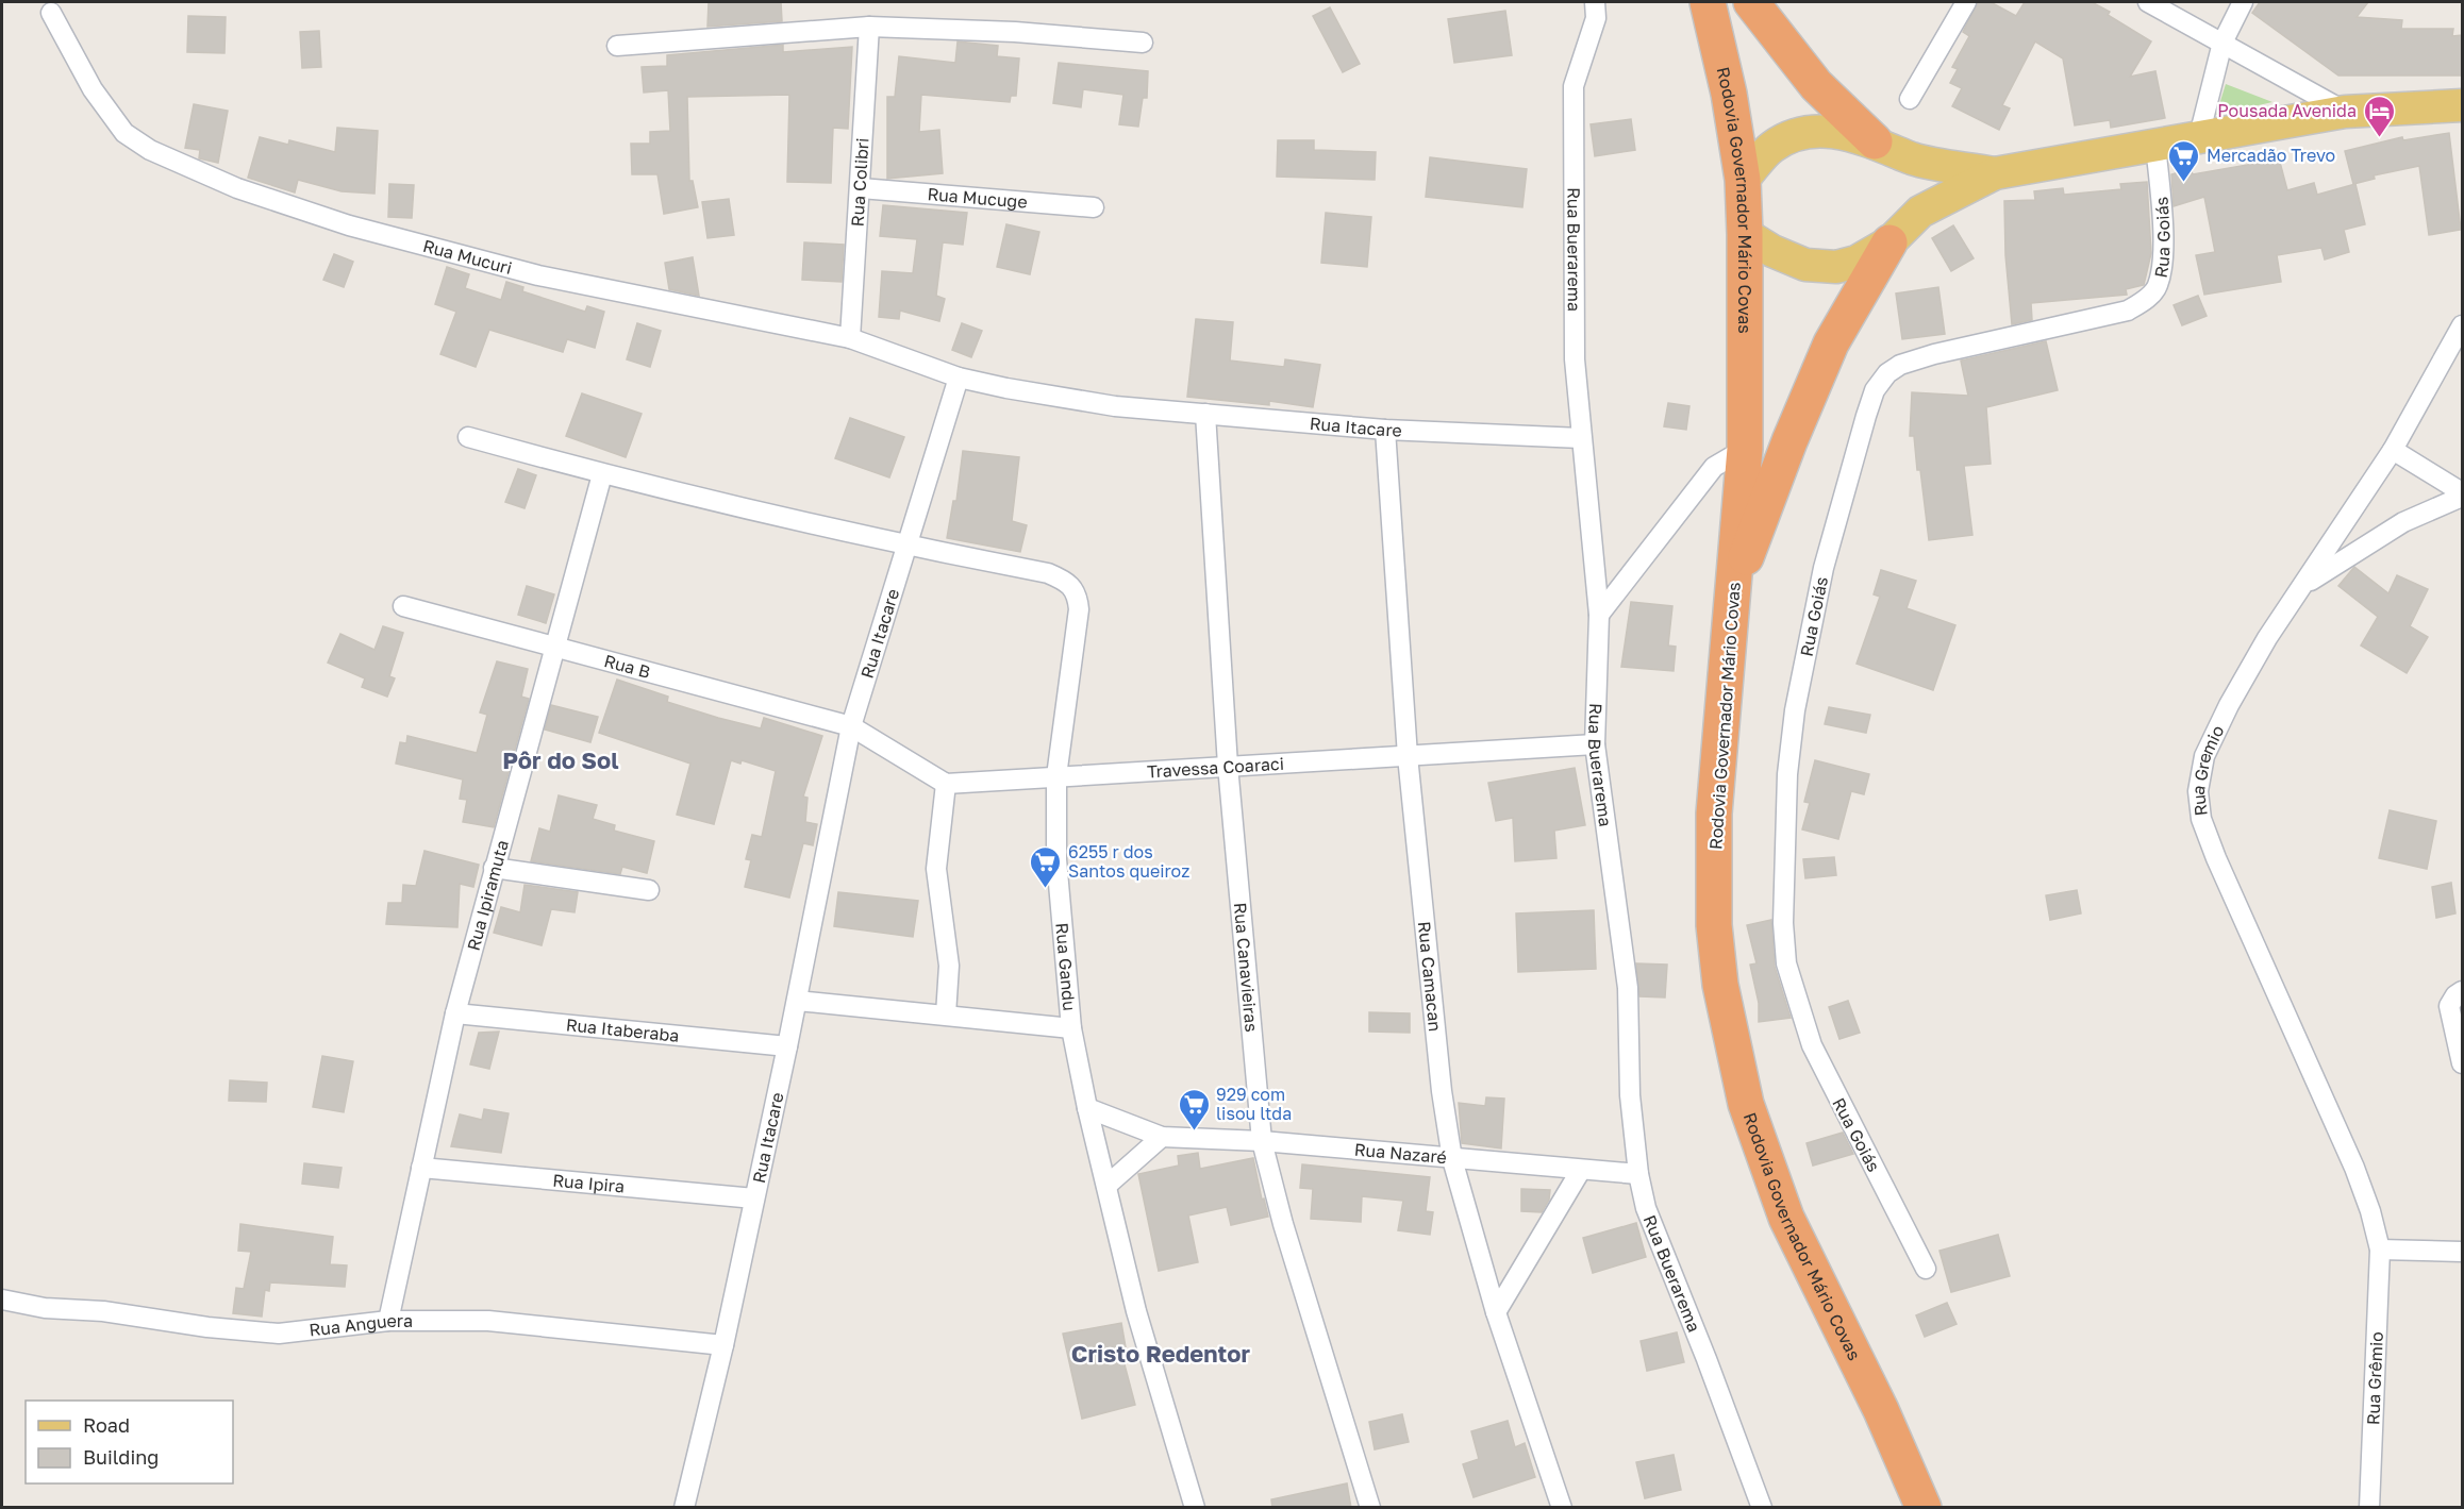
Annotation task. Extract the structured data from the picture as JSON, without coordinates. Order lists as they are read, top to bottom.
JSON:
{
  "streets": {
    "highway": ["Rodovia Governador Mário Covas"],
    "street": [
      "Rua Colibri",
      "Rua Mucuge",
      "Rua Goiás",
      "Rua Buerarema",
      "Rua Mucuri",
      "Rua Itacare",
      "Rua B",
      "Travessa Coaraci",
      "Rua Gremio",
      "Rua Ipiramuta",
      "Rua Gandu",
      "Rua Canavieiras",
      "Rua Camacan",
      "Rua Itaberaba",
      "Rua Nazaré",
      "Rua Ipira",
      "Rua Anguera",
      "Rua Grêmio"
    ]
  },
  "crossings": [
    ["Rua Colibri", "Rua Mucuge"],
    ["Rua Colibri", "Rua Mucuri"],
    ["Rua Buerarema", "Rua Itacare"],
    ["Rua Buerarema", "Travessa Coaraci"],
    ["Rua Buerarema", "Rua Nazaré"],
    ["Rua Mucuri", "Rua Itacare"],
    ["Rua Itacare", "Rua B"],
    ["Rua Itacare", "Rua Gandu"],
    ["Rua Itacare", "Rua Canavieiras"],
    ["Rua Itacare", "Rua Camacan"],
    ["Rua Itacare", "Rua Itaberaba"],
    ["Rua Itacare", "Rua Ipira"],
    ["Rua Itacare", "Rua Anguera"],
    ["Rua B", "Rua Ipiramuta"],
    ["Travessa Coaraci", "Rua Gandu"],
    ["Travessa Coaraci", "Rua Canavieiras"],
    ["Travessa Coaraci", "Rua Camacan"],
    ["Rua Gremio", "Rua Grêmio"],
    ["Rua Ipiramuta", "Rua Itaberaba"],
    ["Rua Ipiramuta", "Rua Ipira"],
    ["Rua Ipiramuta", "Rua Anguera"],
    ["Rua Gandu", "Rua Nazaré"],
    ["Rua Canavieiras", "Rua Nazaré"],
    ["Rua Camacan", "Rua Nazaré"]
  ],
  "districts": ["Pôr do Sol", "Cristo Redentor"],
  "places": {
    "hotel": ["Pousada Avenida"],
    "supermarket": ["Mercadão Trevo", "6255 r dos Santos queiroz", "929 com lisou ltda"]
  },
  "legend": ["Road", "Building"]
}
